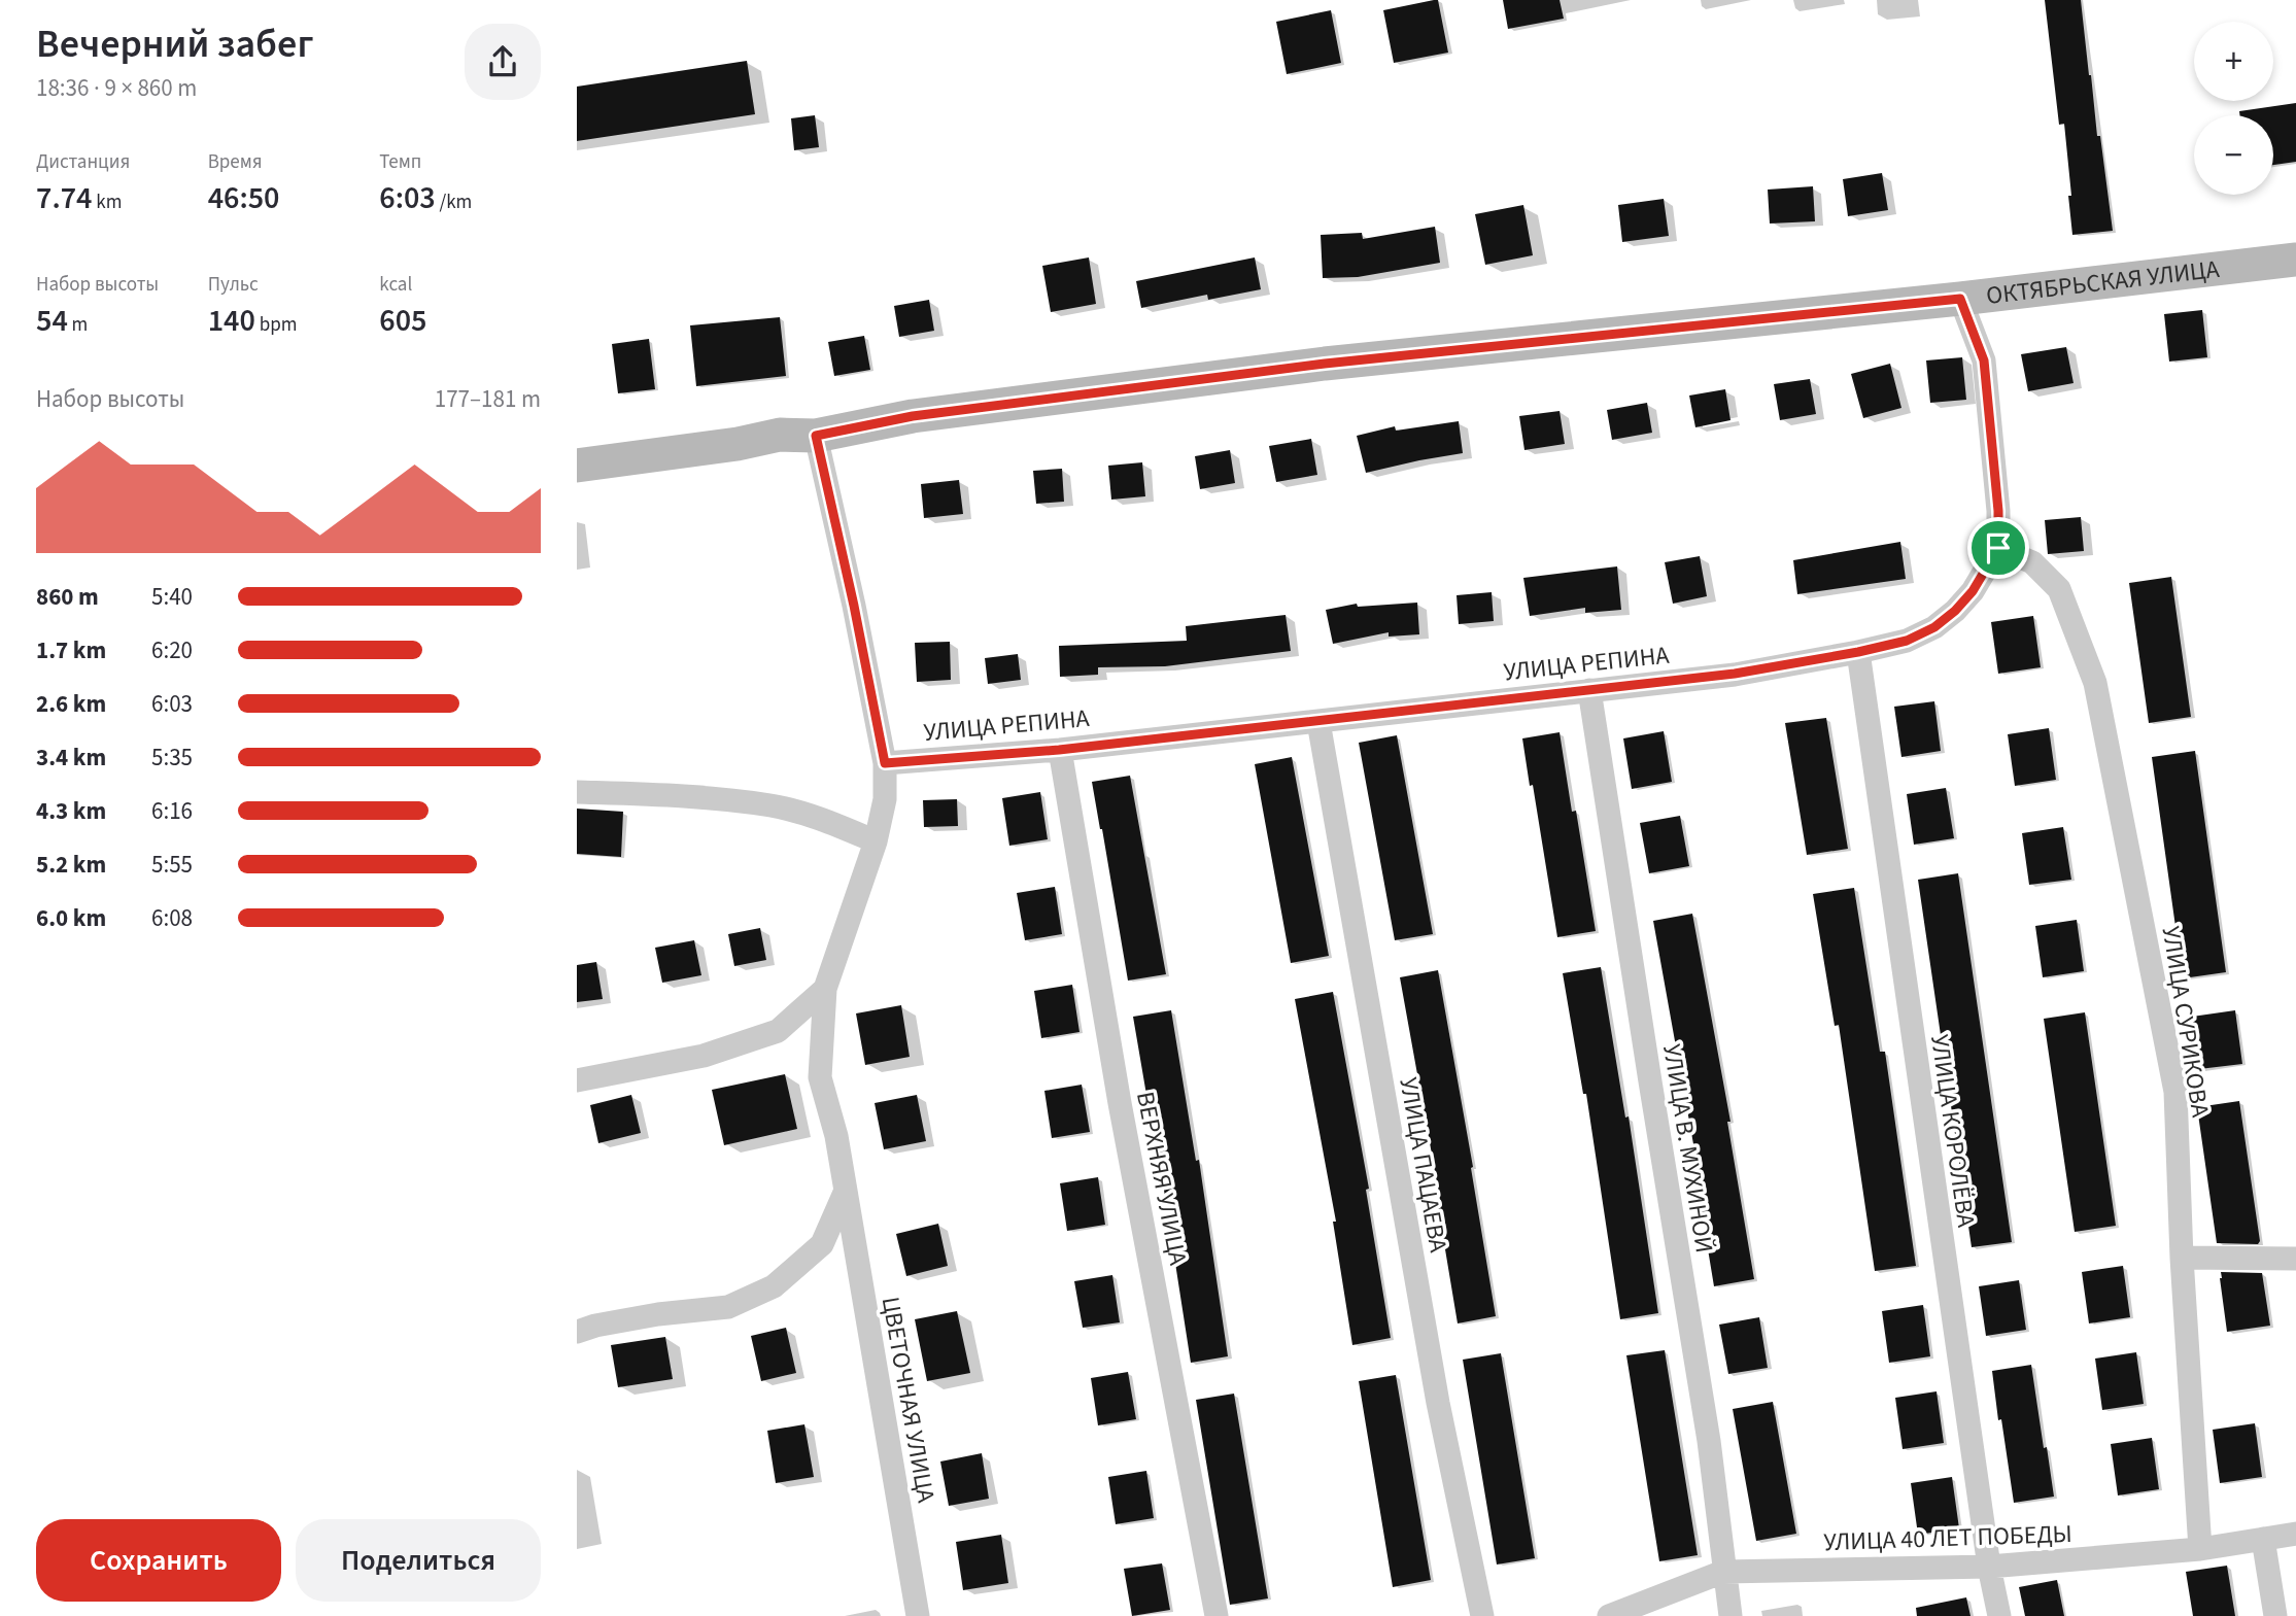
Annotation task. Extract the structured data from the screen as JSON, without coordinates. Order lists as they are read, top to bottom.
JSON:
{
  "streets": {
    "main road": ["ОКТЯБРЬСКАЯ УЛИЦА"],
    "street": [
      "УЛИЦА РЕПИНА",
      "УЛИЦА СУРИКОВА",
      "УЛИЦА КОРОЛЁВА",
      "УЛИЦА В. МУХИНОЙ",
      "УЛИЦА ПАЦАЕВА",
      "ВЕРХНЯЯ УЛИЦА",
      "ЦВЕТОЧНАЯ УЛИЦА",
      "УЛИЦА 40 ЛЕТ ПОБЕДЫ"
    ]
  },
  "crossings": [
    ["УЛИЦА РЕПИНА", "УЛИЦА СУРИКОВА"],
    ["УЛИЦА РЕПИНА", "УЛИЦА КОРОЛЁВА"],
    ["УЛИЦА РЕПИНА", "УЛИЦА В. МУХИНОЙ"],
    ["УЛИЦА РЕПИНА", "УЛИЦА ПАЦАЕВА"],
    ["УЛИЦА РЕПИНА", "ВЕРХНЯЯ УЛИЦА"],
    ["УЛИЦА СУРИКОВА", "УЛИЦА 40 ЛЕТ ПОБЕДЫ"],
    ["УЛИЦА КОРОЛЁВА", "УЛИЦА 40 ЛЕТ ПОБЕДЫ"],
    ["УЛИЦА В. МУХИНОЙ", "УЛИЦА 40 ЛЕТ ПОБЕДЫ"]
  ],
  "page": {
    "heading": ["Вечерний забег", "18:36 · 9 × 860 m"],
    "map_buttons": ["+", "−"],
    "stats": [
      ["Дистанция", "7.74 km"],
      ["Время", "46:50"],
      ["Темп", "6:03 /km"],
      ["Набор высоты", "54 m"],
      ["Пульс", "140 bpm"],
      ["kcal", "605"]
    ],
    "chart": ["Набор высоты", "177–181 m"],
    "list": [
      {
        "name": "860 m",
        "note": "5:40"
      },
      {
        "name": "1.7 km",
        "note": "6:20"
      },
      {
        "name": "2.6 km",
        "note": "6:03"
      },
      {
        "name": "3.4 km",
        "note": "5:35"
      },
      {
        "name": "4.3 km",
        "note": "6:16"
      },
      {
        "name": "5.2 km",
        "note": "5:55"
      },
      {
        "name": "6.0 km",
        "note": "6:08"
      }
    ],
    "buttons": ["Сохранить", "Поделиться"]
  }
}
